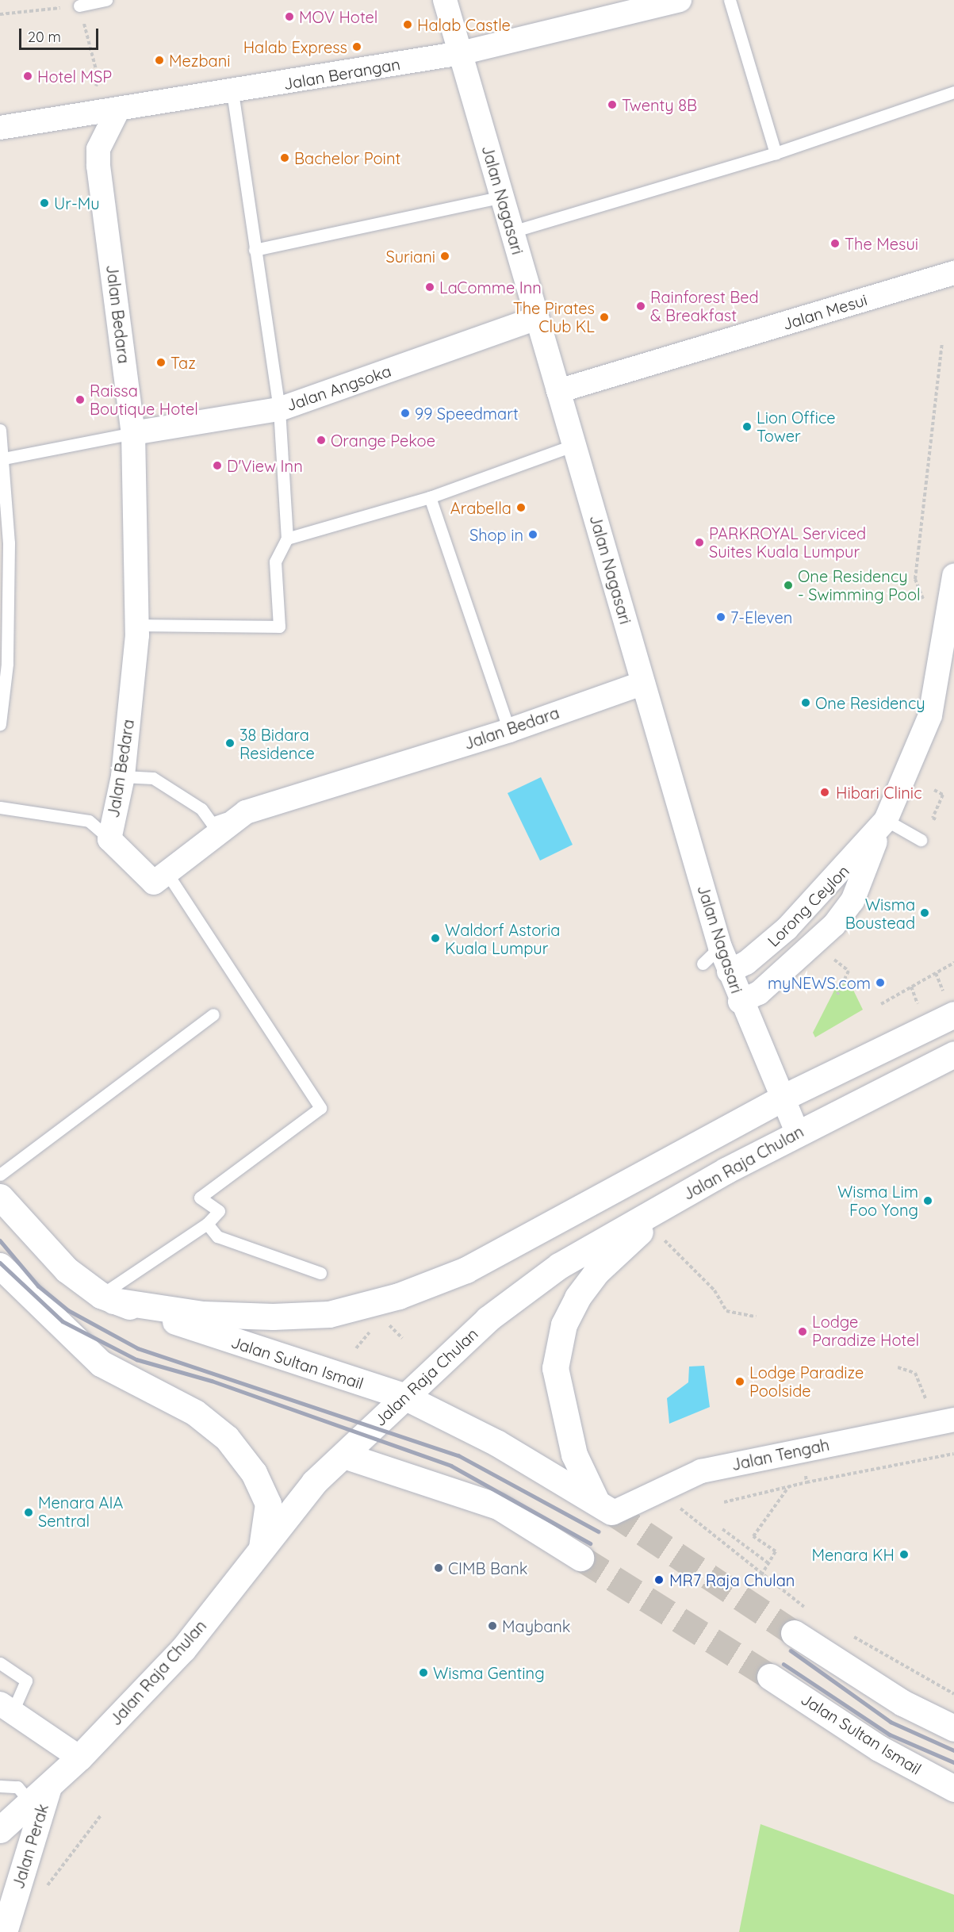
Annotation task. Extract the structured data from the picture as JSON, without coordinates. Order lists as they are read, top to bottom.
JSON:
{
  "streets": {
    "main road": ["Jalan Raja Chulan", "Jalan Sultan Ismail", "Jalan Perak"],
    "street": [
      "Jalan Berangan",
      "Jalan Nagasari",
      "Jalan Mesui",
      "Jalan Bedara",
      "Jalan Angsoka",
      "Lorong Ceylon",
      "Jalan Tengah"
    ]
  },
  "crossings": [
    ["Jalan Berangan", "Jalan Nagasari"],
    ["Jalan Berangan", "Jalan Bedara"],
    ["Jalan Nagasari", "Jalan Mesui"],
    ["Jalan Nagasari", "Jalan Bedara"],
    ["Jalan Nagasari", "Jalan Angsoka"],
    ["Jalan Nagasari", "Lorong Ceylon"],
    ["Jalan Nagasari", "Jalan Raja Chulan"],
    ["Jalan Bedara", "Jalan Angsoka"],
    ["Jalan Raja Chulan", "Jalan Sultan Ismail"],
    ["Jalan Raja Chulan", "Jalan Perak"],
    ["Jalan Sultan Ismail", "Jalan Tengah"]
  ],
  "places": [
    "MOV Hotel",
    "Halab Castle",
    "Halab Express",
    "Mezbani",
    "Hotel MSP",
    "Twenty 8B",
    "Bachelor Point",
    "Ur-Mu",
    "The Mesui",
    "Suriani",
    "LaComme Inn",
    "Rainforest Bed & Breakfast",
    "The Pirates Club KL",
    "Taz",
    "Raissa Boutique Hotel",
    "99 Speedmart",
    "Lion Office Tower",
    "Orange Pekoe",
    "D'View Inn",
    "Arabella",
    "Shop in",
    "PARKROYAL Serviced Suites Kuala Lumpur",
    "One Residency - Swimming Pool",
    "7-Eleven",
    "One Residency",
    "38 Bidara Residence",
    "Hibari Clinic",
    "Wisma Boustead",
    "Waldorf Astoria Kuala Lumpur",
    "myNEWS.com",
    "Wisma Lim Foo Yong",
    "Lodge Paradize Hotel",
    "Lodge Paradize Poolside",
    "Menara AIA Sentral",
    "Menara KH",
    "CIMB Bank",
    "MR7 Raja Chulan",
    "Maybank",
    "Wisma Genting"
  ],
  "scale_bar": "20 m"
}
